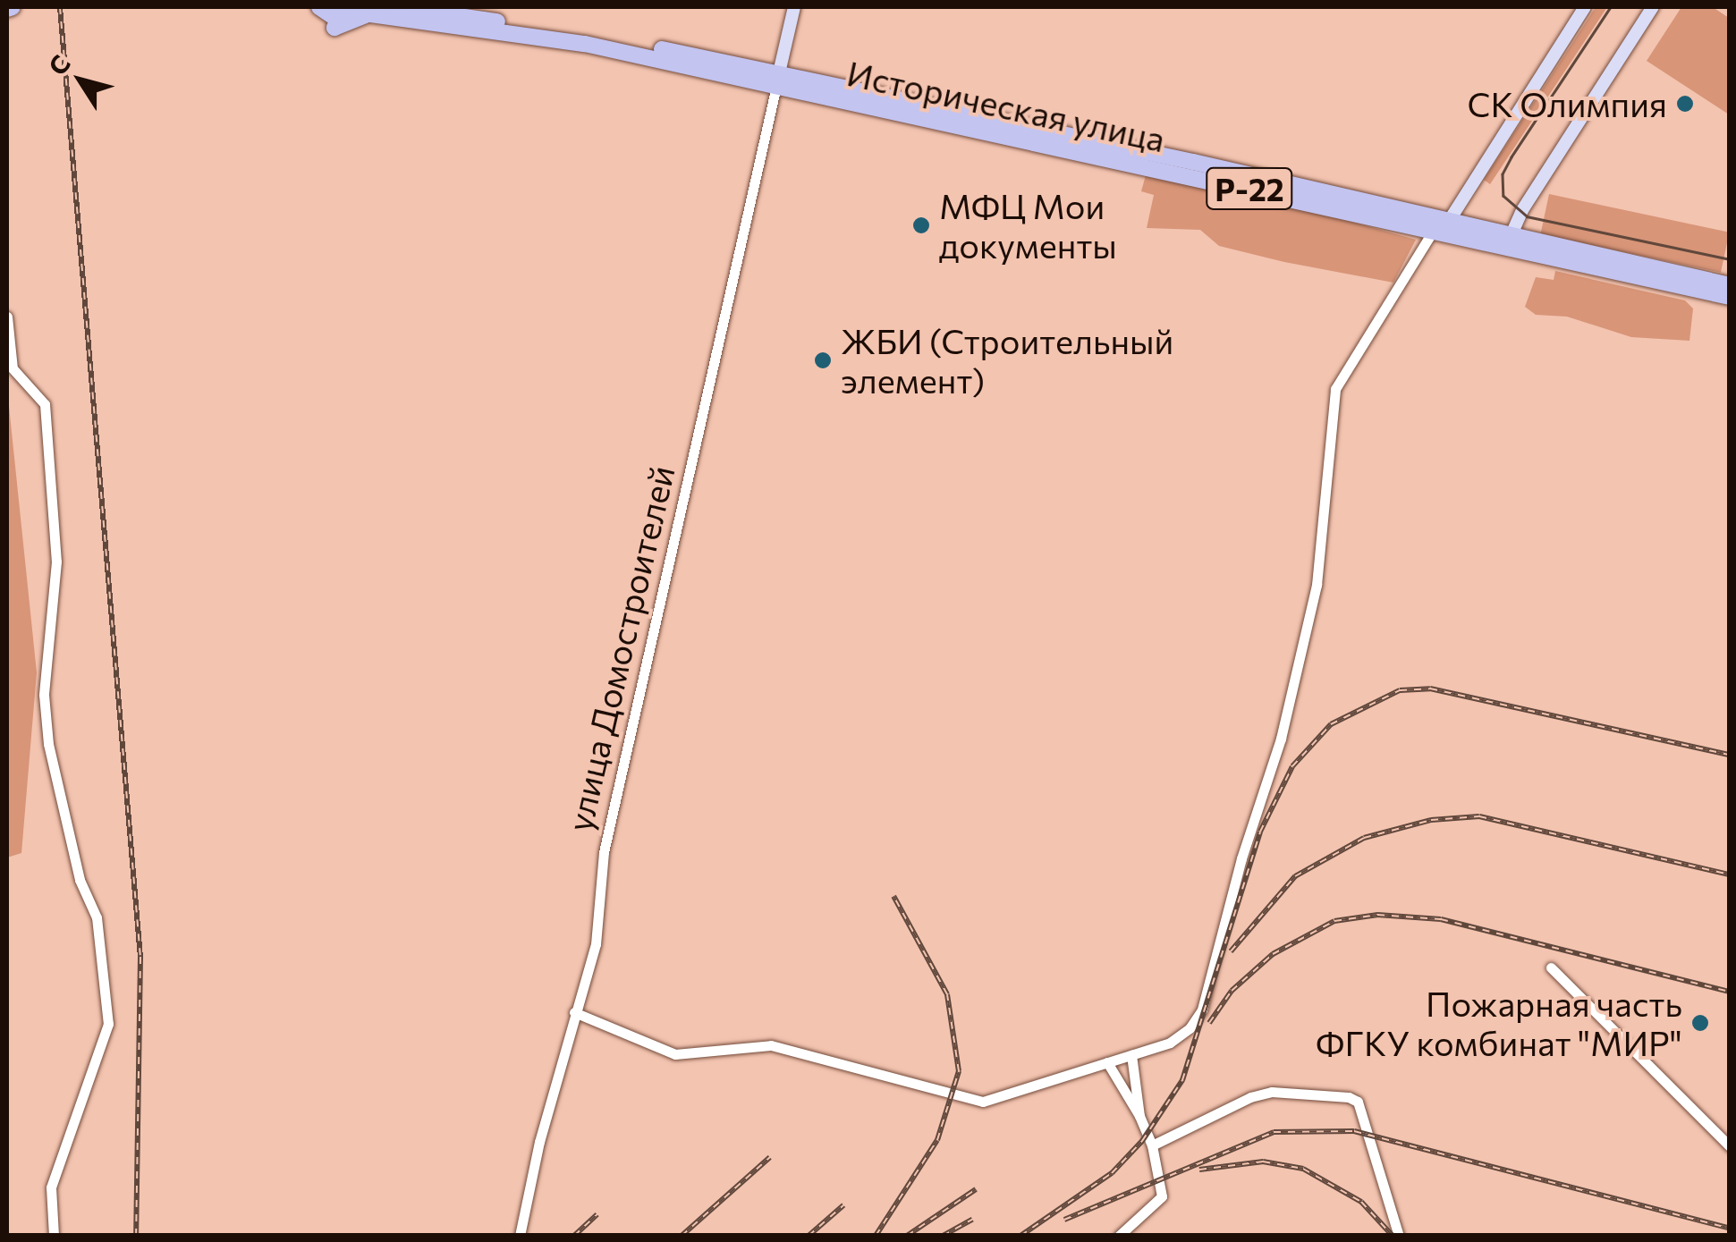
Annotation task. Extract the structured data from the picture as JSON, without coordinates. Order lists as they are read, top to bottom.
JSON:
{
  "streets": {
    "highway": ["Историческая улица", "Р-22"],
    "street": ["улица Домостроителей"]
  },
  "crossings": [
    ["Историческая улица", "улица Домостроителей"]
  ],
  "places": [
    "СК Олимпия",
    "МФЦ Мои документы",
    "ЖБИ (Строительный элемент)",
    "Пожарная часть ФГКУ комбинат \"МИР\""
  ],
  "north": "top left"
}
